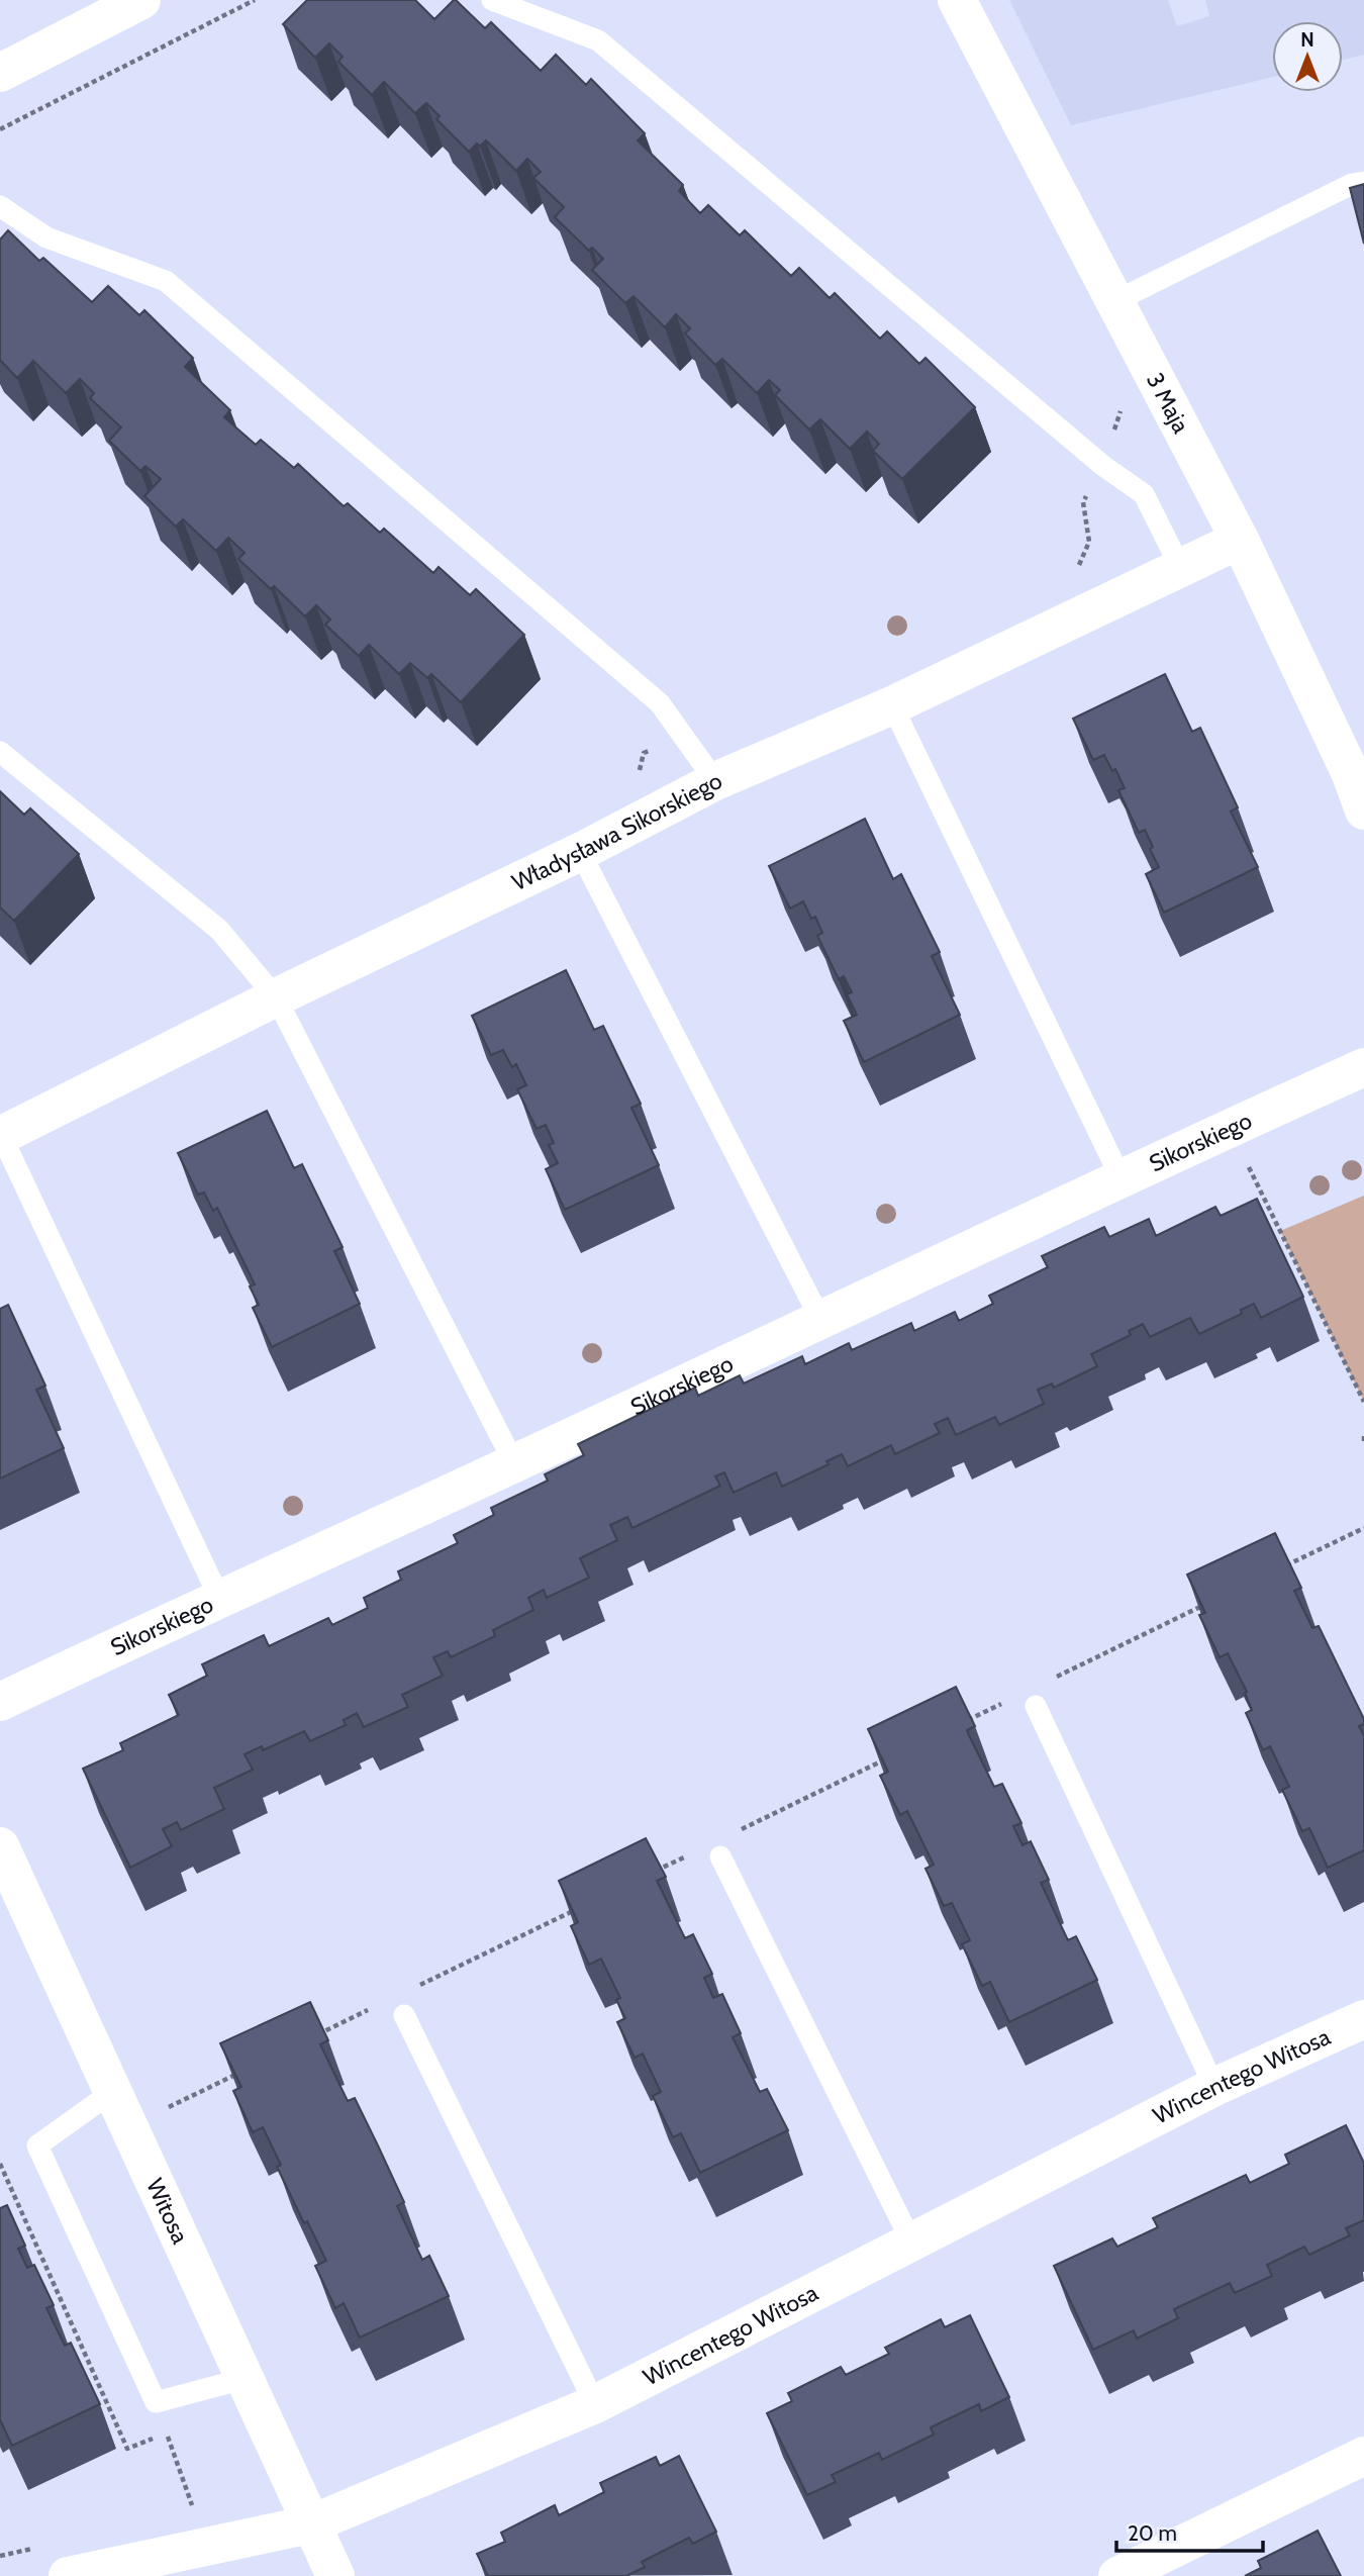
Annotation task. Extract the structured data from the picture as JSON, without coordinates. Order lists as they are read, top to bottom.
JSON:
{
  "streets": {
    "street": [
      "3 Maja",
      "Władysława Sikorskiego",
      "Sikorskiego",
      "Wincentego Witosa",
      "Witosa"
    ]
  },
  "crossings": [
    ["3 Maja", "Władysława Sikorskiego"],
    ["Wincentego Witosa", "Witosa"]
  ],
  "scale_bar": "20 m",
  "north": "top"
}
